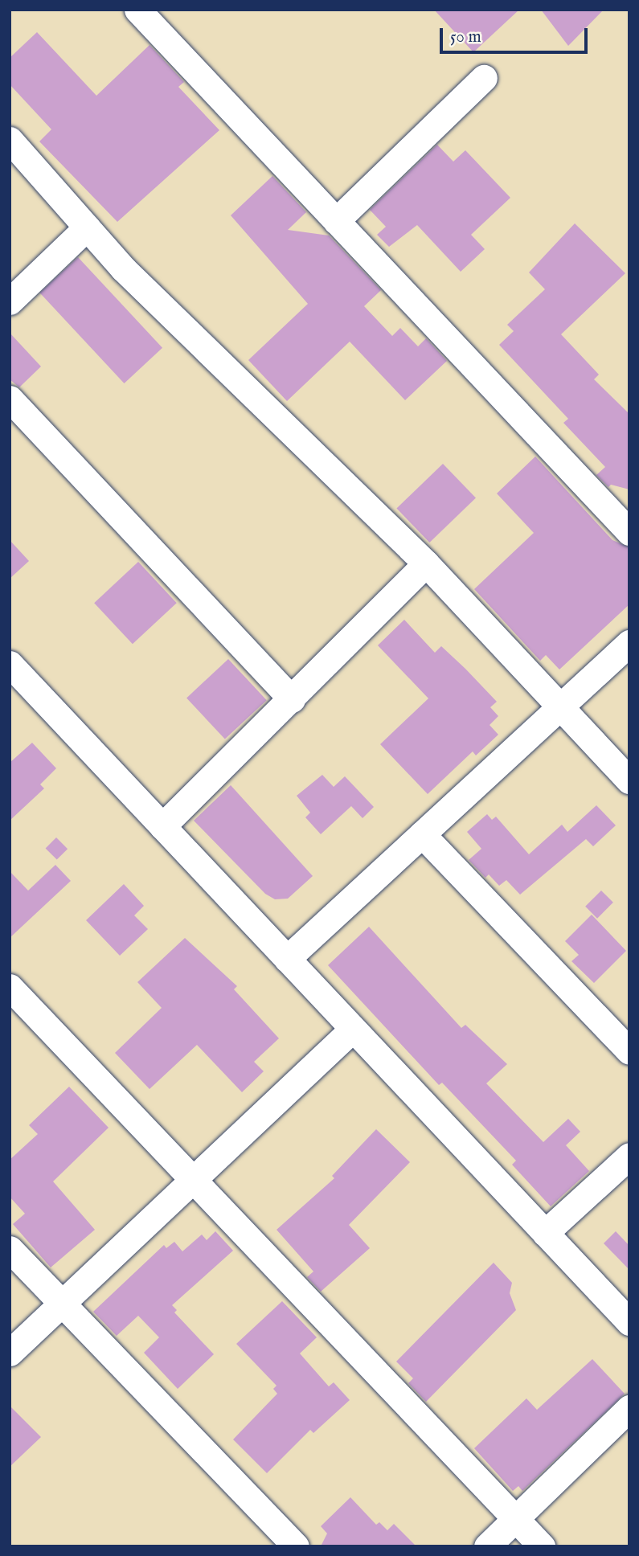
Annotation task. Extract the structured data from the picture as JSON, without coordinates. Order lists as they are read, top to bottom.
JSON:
{
  "scale_bar": "50 m"
}
